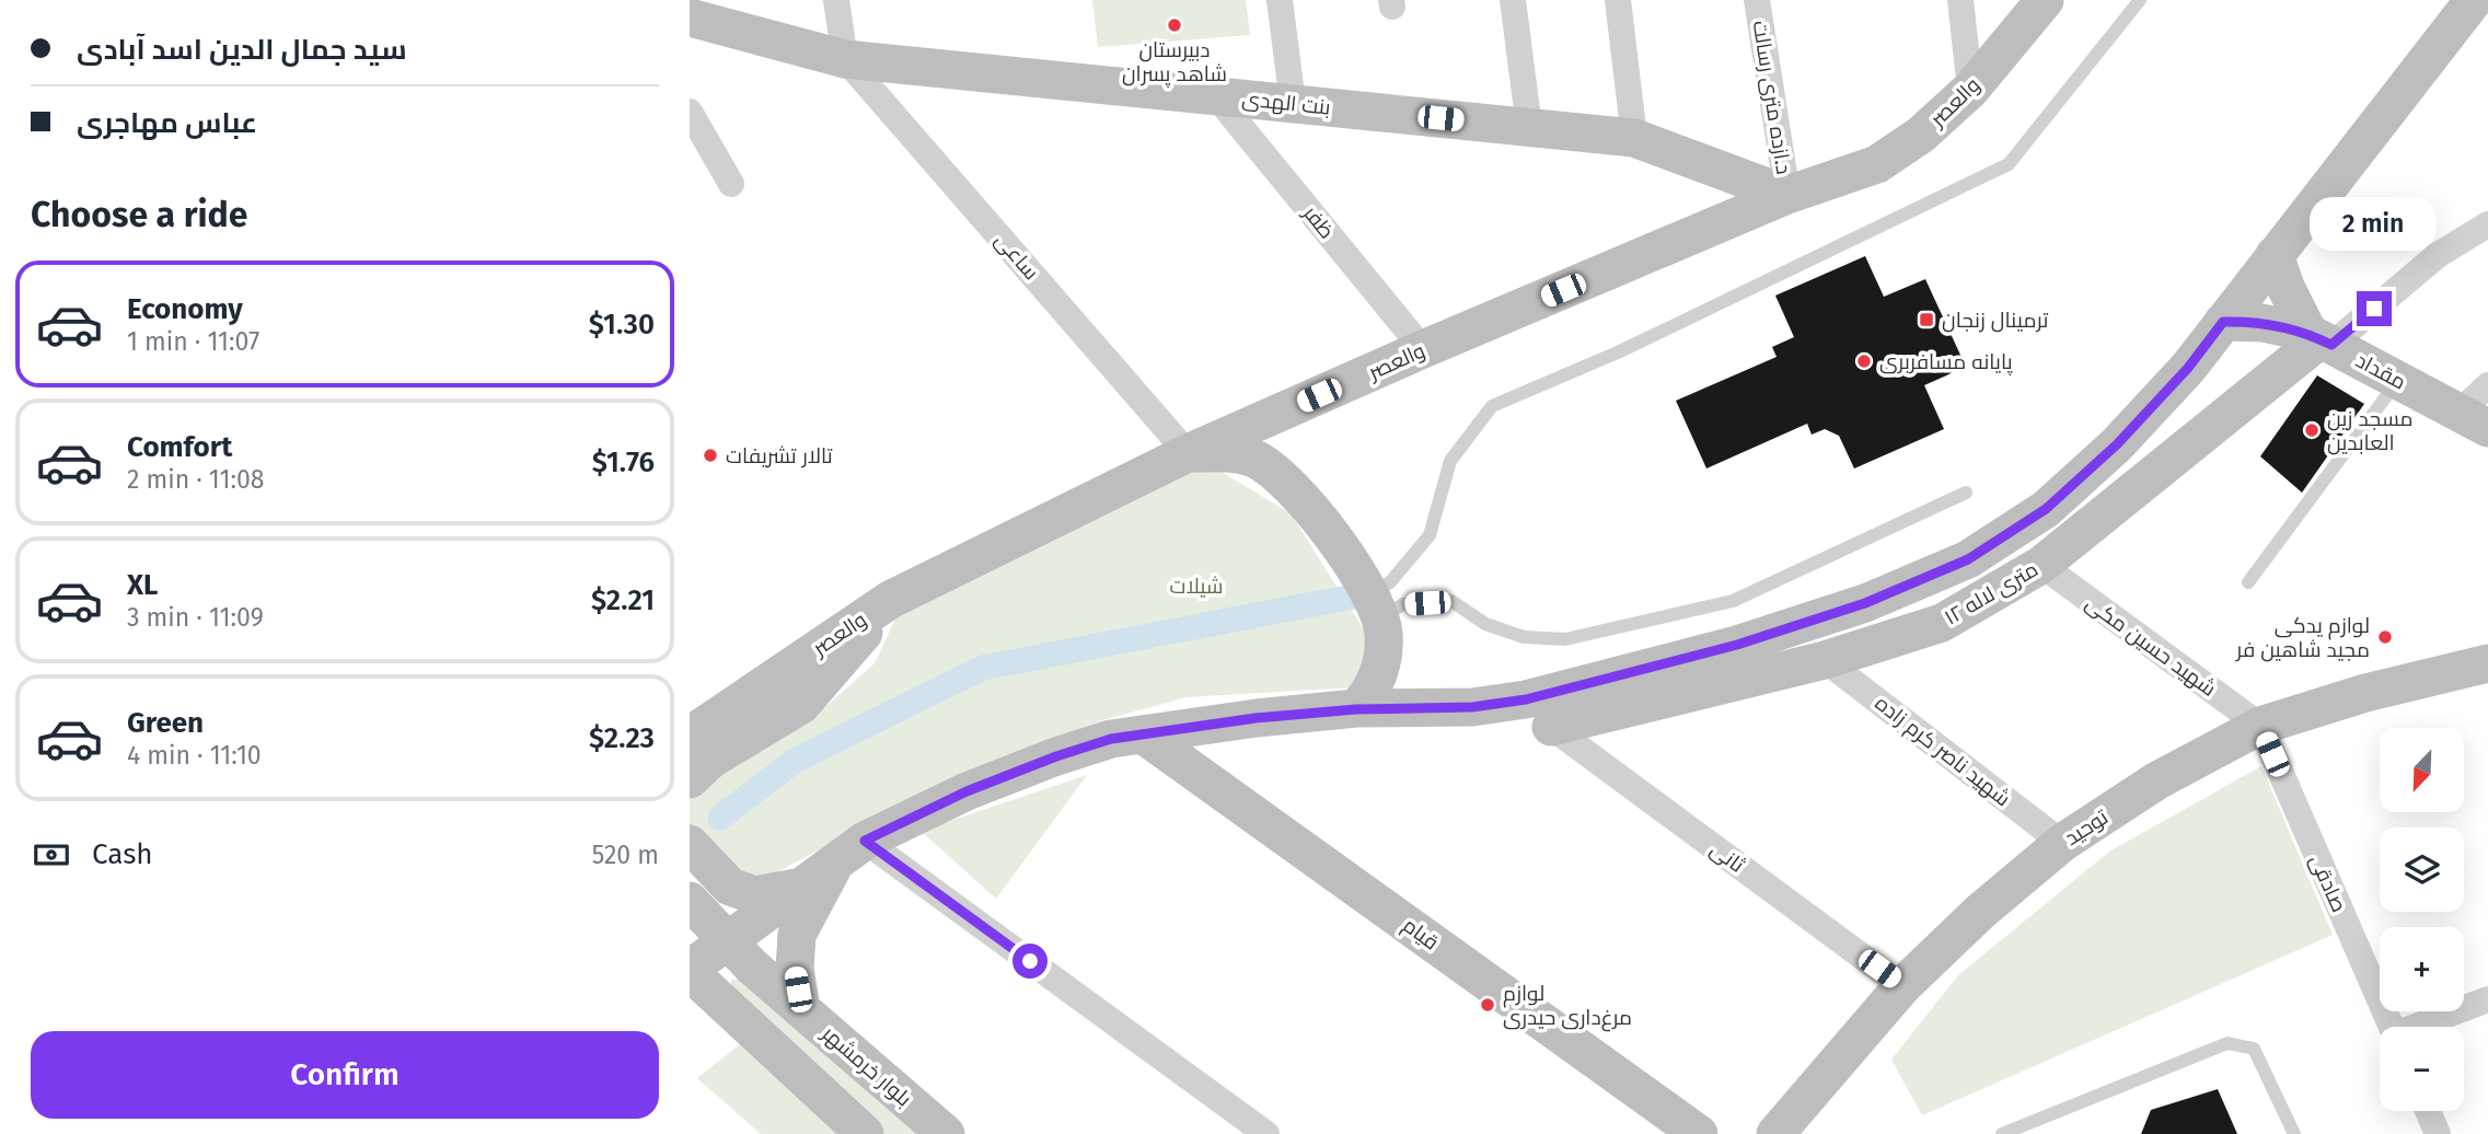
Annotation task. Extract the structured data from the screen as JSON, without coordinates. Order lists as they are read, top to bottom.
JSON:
{
  "streets": {
    "main road": [
      "والعصر",
      "بنت الهدی",
      "مقداد",
      "۱۲ متری لاله",
      "توحید",
      "قیام",
      "بلوار خرمشهر"
    ],
    "street": [
      "د.ازده متری رسالت",
      "ظفر",
      "ساعی",
      "شهید حسین مکی",
      "شهید ناصر کرم زاده",
      "ثانی",
      "صادقی"
    ]
  },
  "crossings": [
    ["د.ازده متری رسالت", "والعصر"],
    ["د.ازده متری رسالت", "بنت الهدی"],
    ["والعصر", "بنت الهدی"],
    ["والعصر", "ظفر"],
    ["والعصر", "ساعی"],
    ["بنت الهدی", "ظفر"],
    ["بنت الهدی", "ساعی"],
    ["مقداد", "۱۲ متری لاله"],
    ["۱۲ متری لاله", "شهید حسین مکی"],
    ["۱۲ متری لاله", "شهید ناصر کرم زاده"],
    ["۱۲ متری لاله", "ثانی"],
    ["شهید حسین مکی", "توحید"],
    ["شهید حسین مکی", "صادقی"],
    ["شهید ناصر کرم زاده", "توحید"],
    ["توحید", "ثانی"],
    ["توحید", "صادقی"]
  ],
  "parks": ["شیلات"],
  "places": {
    "other": [
      "دبیرستان شاهد پسران",
      "پایانه مسافربری",
      "مسجد زین العابدین",
      "تالار تشریفات",
      "لوازم یدکی مجید شاهین فر",
      "لوازم مرغ‌داری حیدری"
    ],
    "transit": ["ترمینال زنجان"]
  },
  "north": "bottom left",
  "page": {
    "banner": ["سید جمال الدین اسد آبادی", "عباس مهاجری"],
    "heading": "Choose a ride",
    "bubble": "2 min",
    "list": [
      {
        "name": "Economy",
        "note": "1 min · 11:07",
        "value": "$1.30"
      },
      {
        "name": "Comfort",
        "note": "2 min · 11:08",
        "value": "$1.76"
      },
      {
        "name": "XL",
        "note": "3 min · 11:09",
        "value": "$2.21"
      },
      {
        "name": "Green",
        "note": "4 min · 11:10",
        "value": "$2.23"
      }
    ],
    "map_buttons": ["+", "−"],
    "pay": ["Cash", "520 m"],
    "buttons": "Confirm"
  }
}
